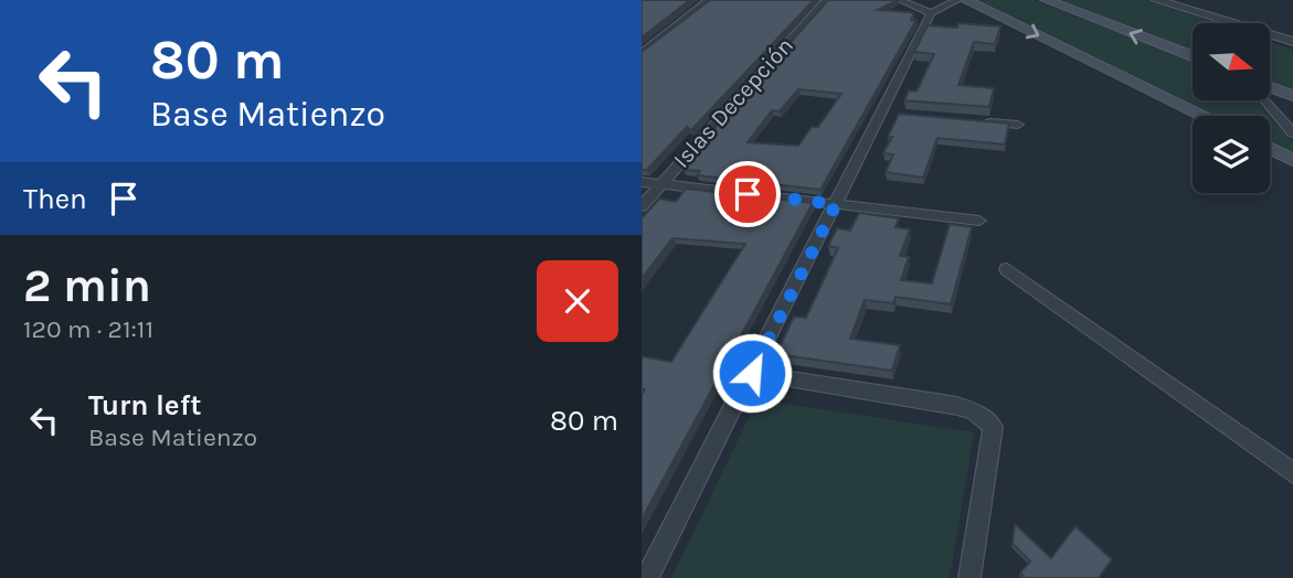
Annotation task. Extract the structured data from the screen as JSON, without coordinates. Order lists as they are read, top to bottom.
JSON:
{
  "streets": {
    "street": ["Islas Decepción"]
  },
  "north": "right",
  "page": {
    "turn": ["80 m", "Base Matienzo"],
    "then": "Then",
    "heading": ["2 min", "120 m · 21:11"],
    "list": [
      {
        "name": "Turn left",
        "note": "Base Matienzo",
        "value": "80 m"
      }
    ]
  }
}
